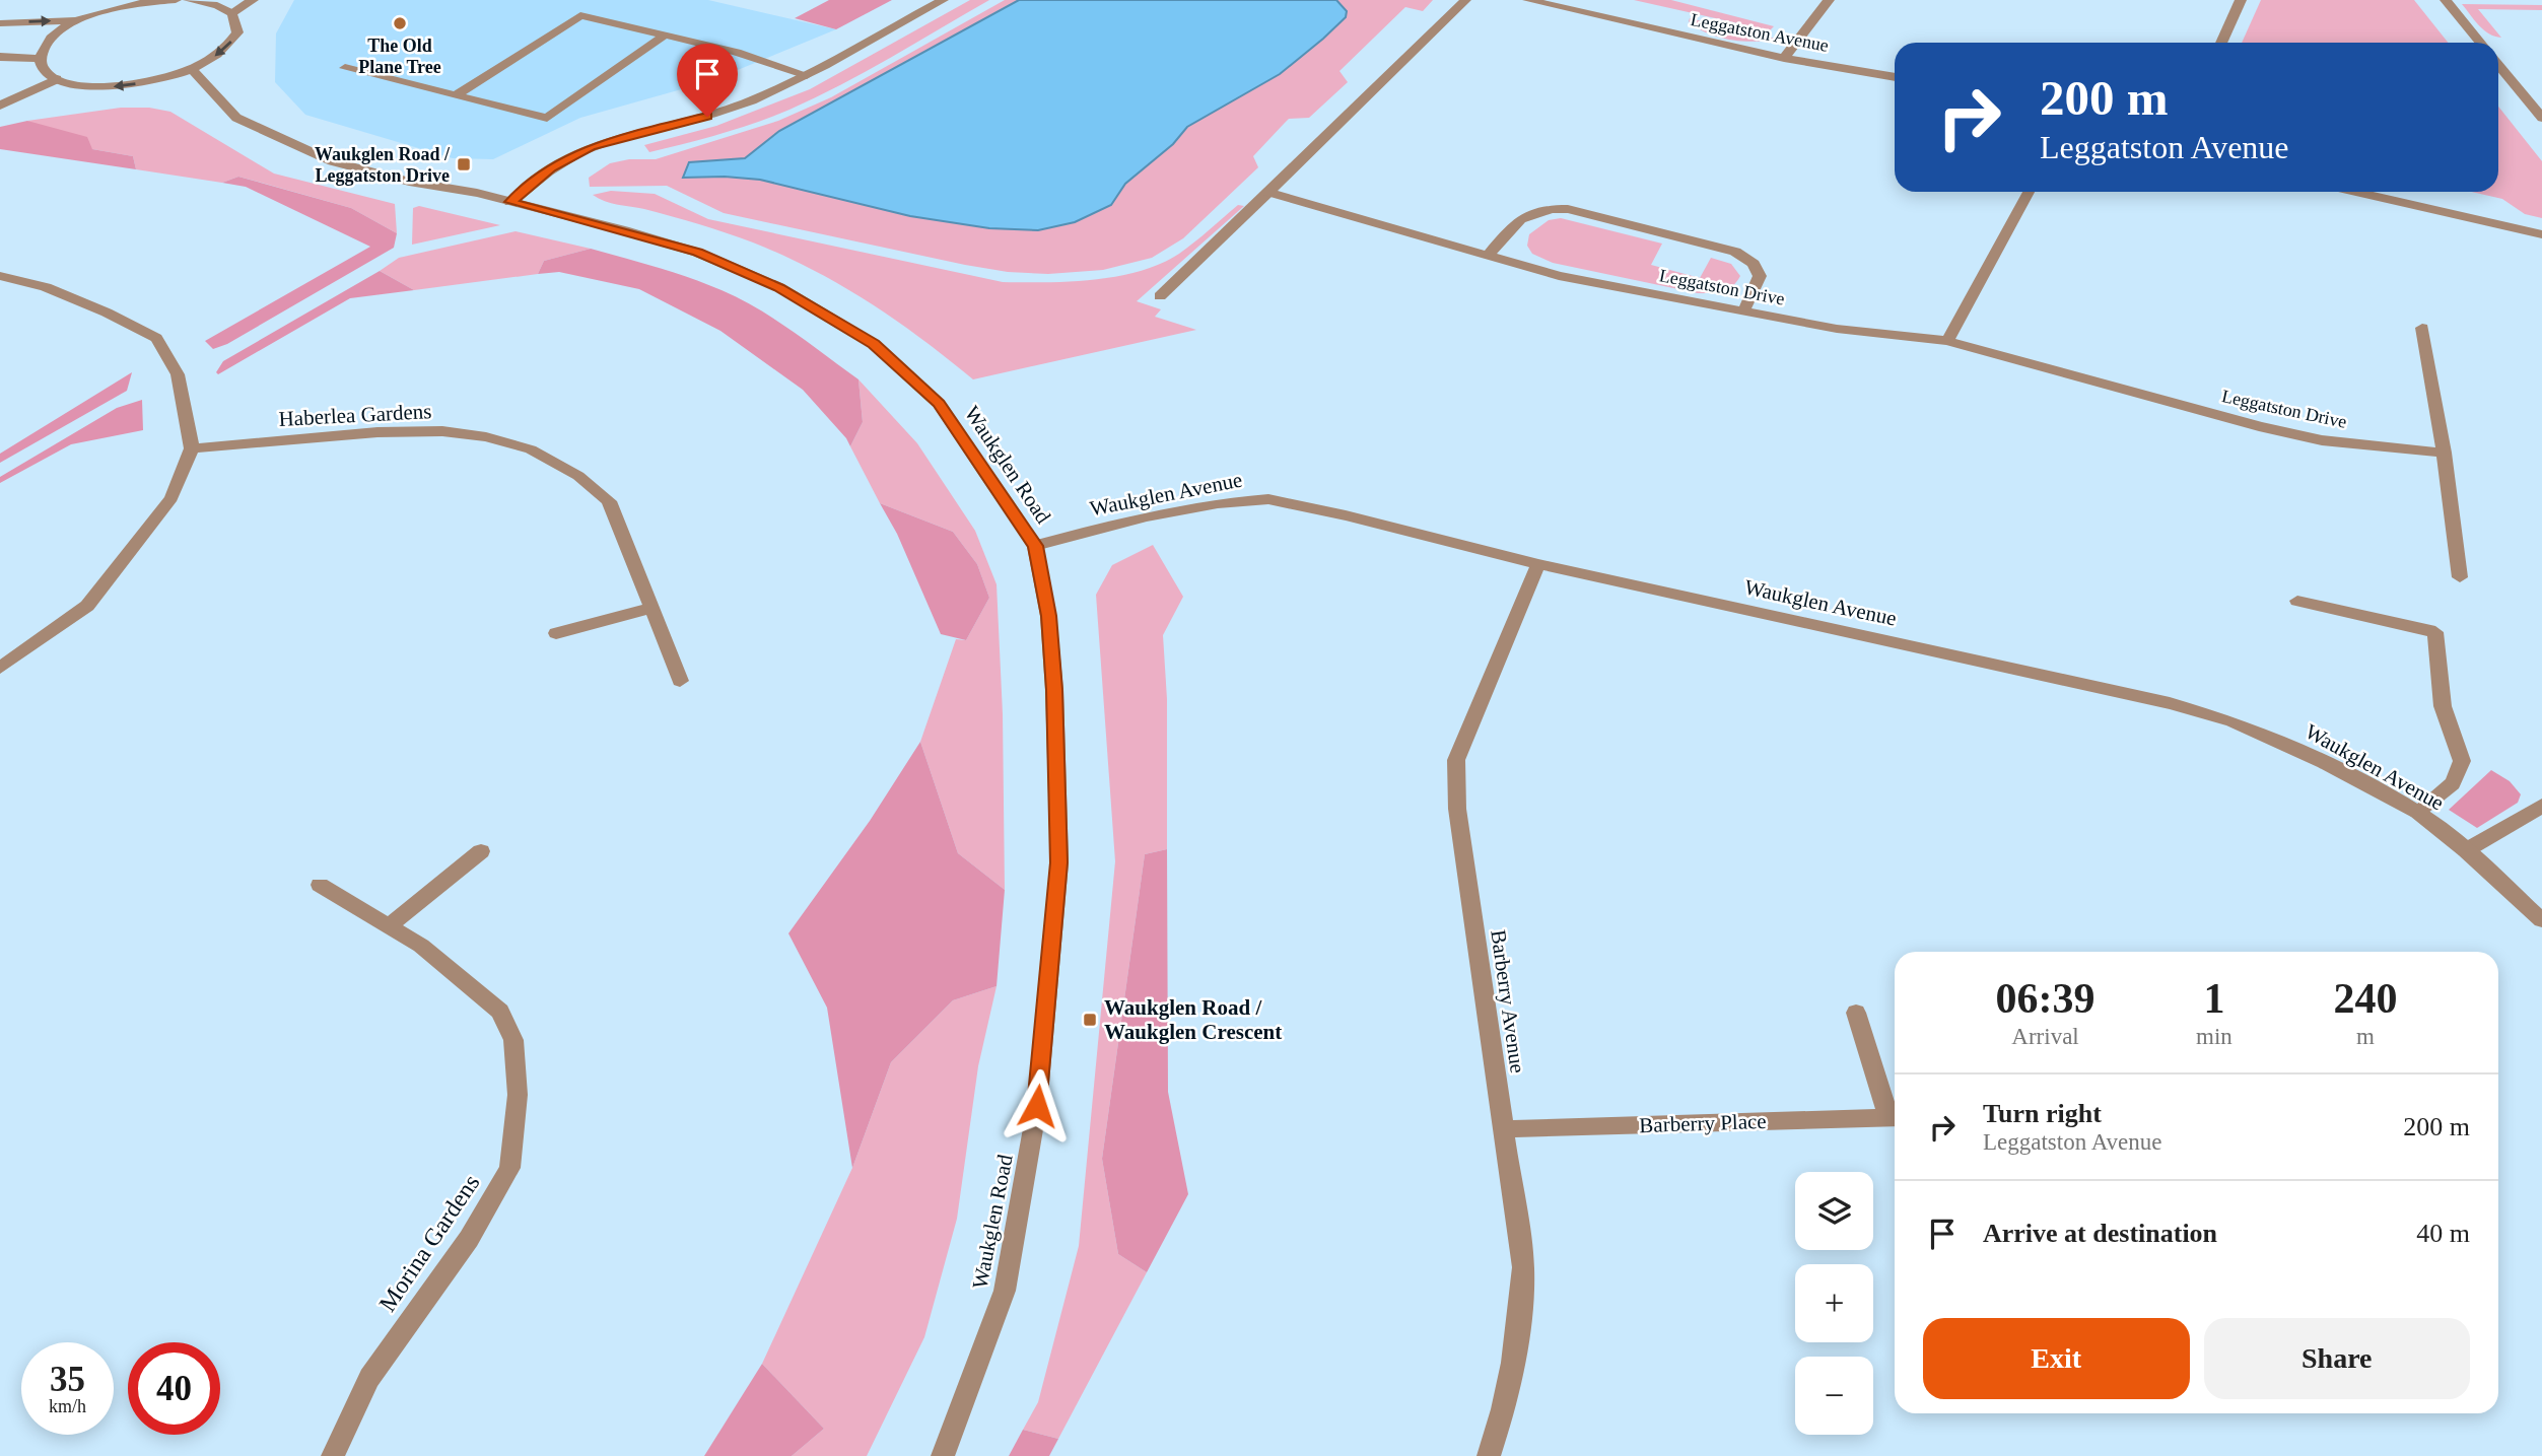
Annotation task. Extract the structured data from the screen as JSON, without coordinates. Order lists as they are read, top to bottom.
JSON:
{
  "streets": {
    "street": [
      "Leggatston Avenue",
      "Leggatston Drive",
      "Haberlea Gardens",
      "Waukglen Road",
      "Waukglen Avenue",
      "Barberry Avenue",
      "Barberry Place",
      "Morina Gardens"
    ]
  },
  "crossings": [
    ["Waukglen Road", "Waukglen Avenue"],
    ["Waukglen Avenue", "Barberry Avenue"],
    ["Barberry Avenue", "Barberry Place"]
  ],
  "places": {
    "other": ["The Old Plane Tree"],
    "transit": ["Waukglen Road / Leggatston Drive", "Waukglen Road / Waukglen Crescent"]
  },
  "page": {
    "turn": ["200 m", "Leggatston Avenue"],
    "eta": [
      "06:39",
      "Arrival",
      "1",
      "min",
      "240",
      "m"
    ],
    "list": [
      {
        "name": "Turn right",
        "note": "Leggatston Avenue",
        "value": "200 m"
      },
      {
        "name": "Arrive at destination",
        "value": "40 m"
      }
    ],
    "map_buttons": ["+", "−"],
    "buttons": ["Exit", "Share"],
    "speed": "35 km/h",
    "limit": "40"
  }
}
